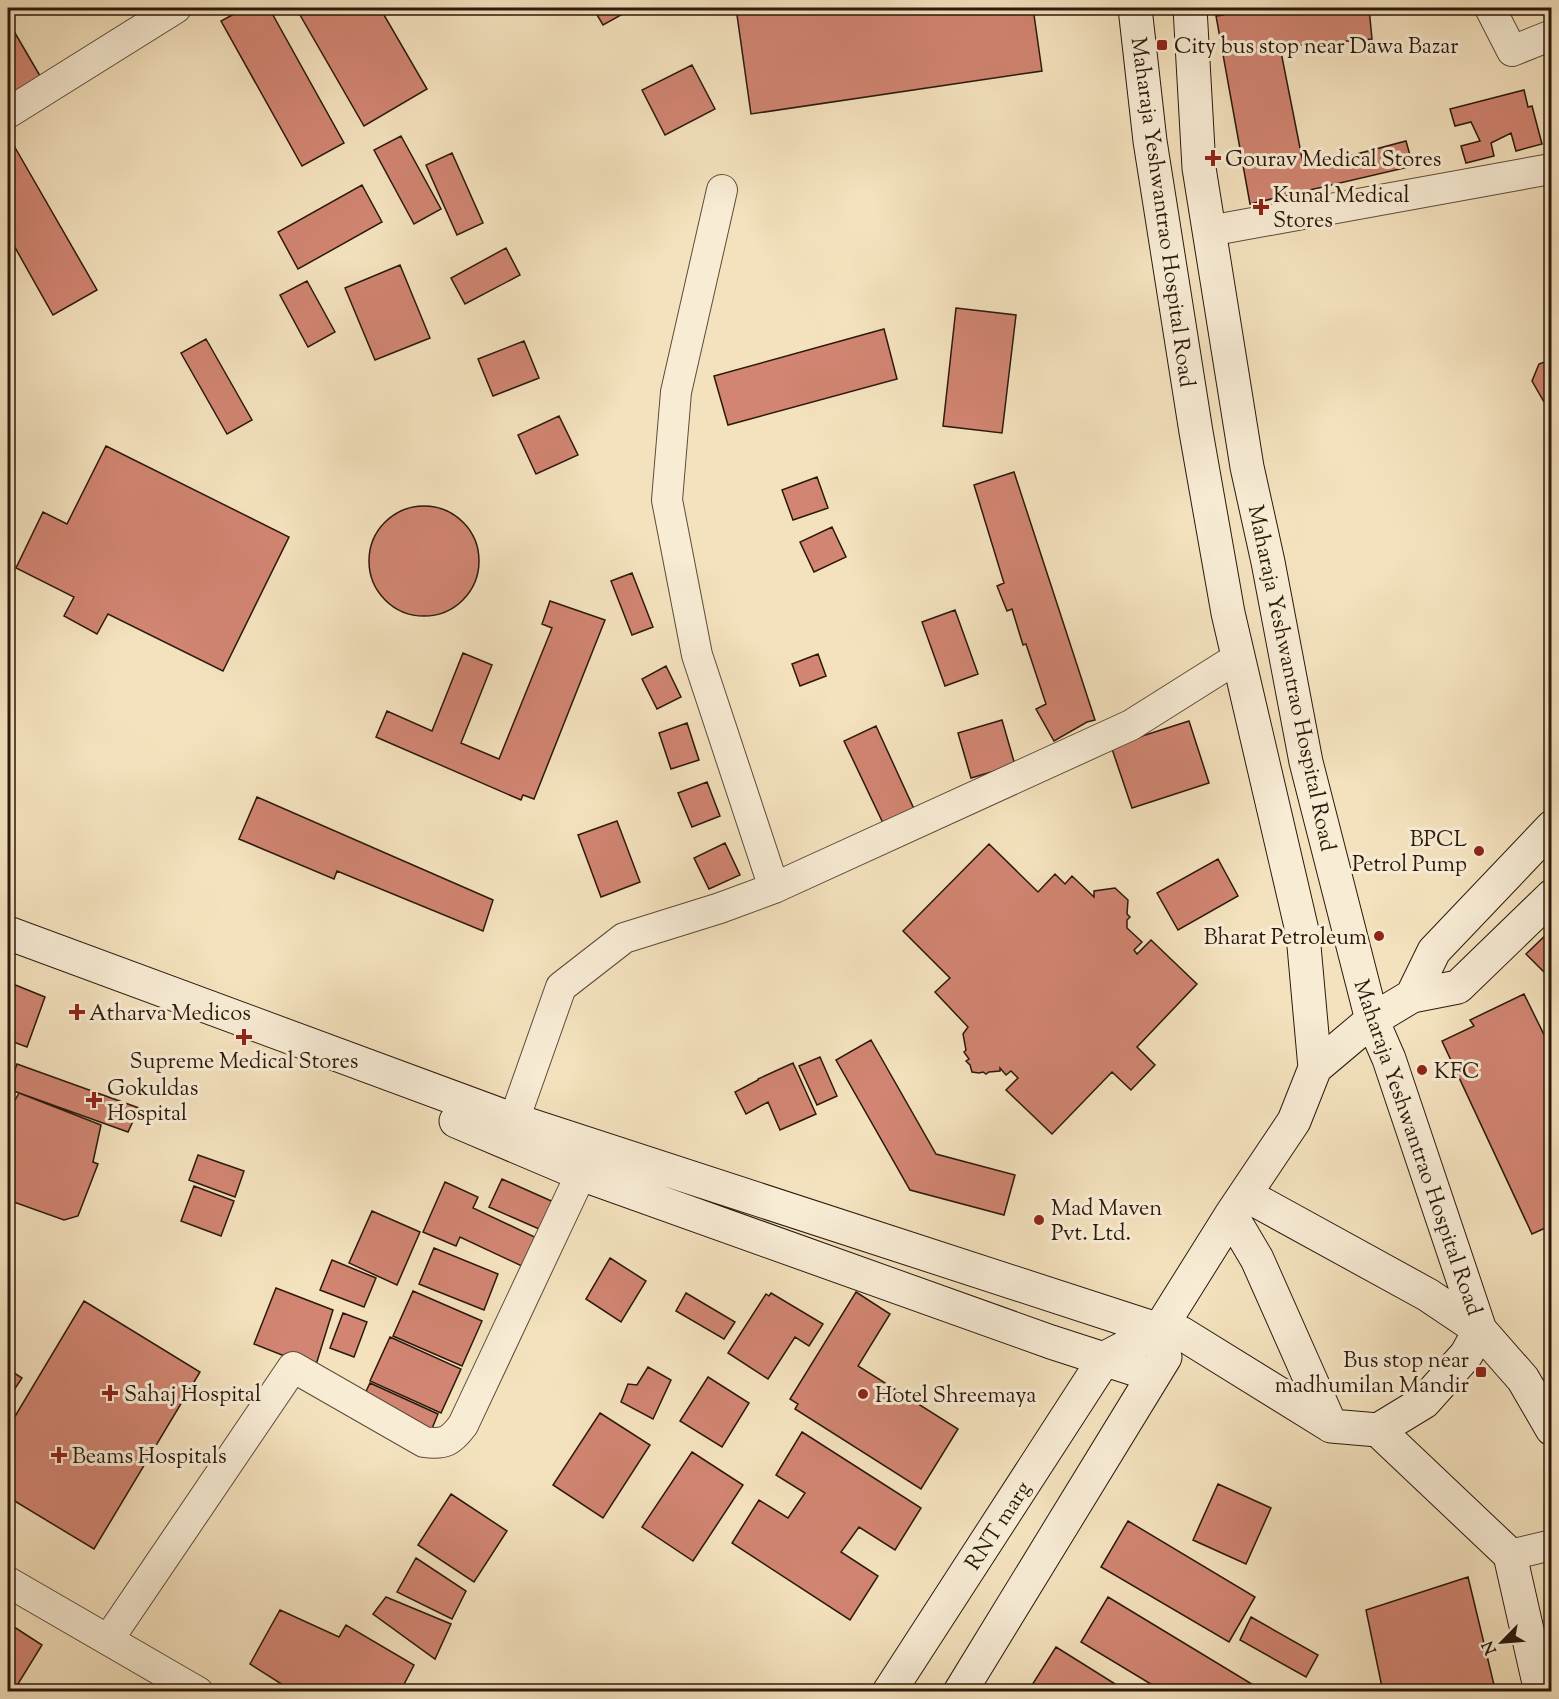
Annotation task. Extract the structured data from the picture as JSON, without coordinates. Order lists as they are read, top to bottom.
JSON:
{
  "streets": {
    "main road": ["Maharaja Yeshwantrao Hospital Road", "RNT marg"]
  },
  "places": {
    "transit": ["City bus stop near Dawa Bazar", "Bus stop near madhumilan Mandir"],
    "health": [
      "Gourav Medical Stores",
      "Kunal Medical Stores",
      "Atharva Medicos",
      "Supreme Medical Stores",
      "Gokuldas Hospital",
      "Sahaj Hospital",
      "Beams Hospitals"
    ],
    "other": [
      "BPCL Petrol Pump",
      "Bharat Petroleum",
      "KFC",
      "Mad Maven Pvt. Ltd.",
      "Hotel Shreemaya"
    ]
  },
  "north": "bottom left"
}
